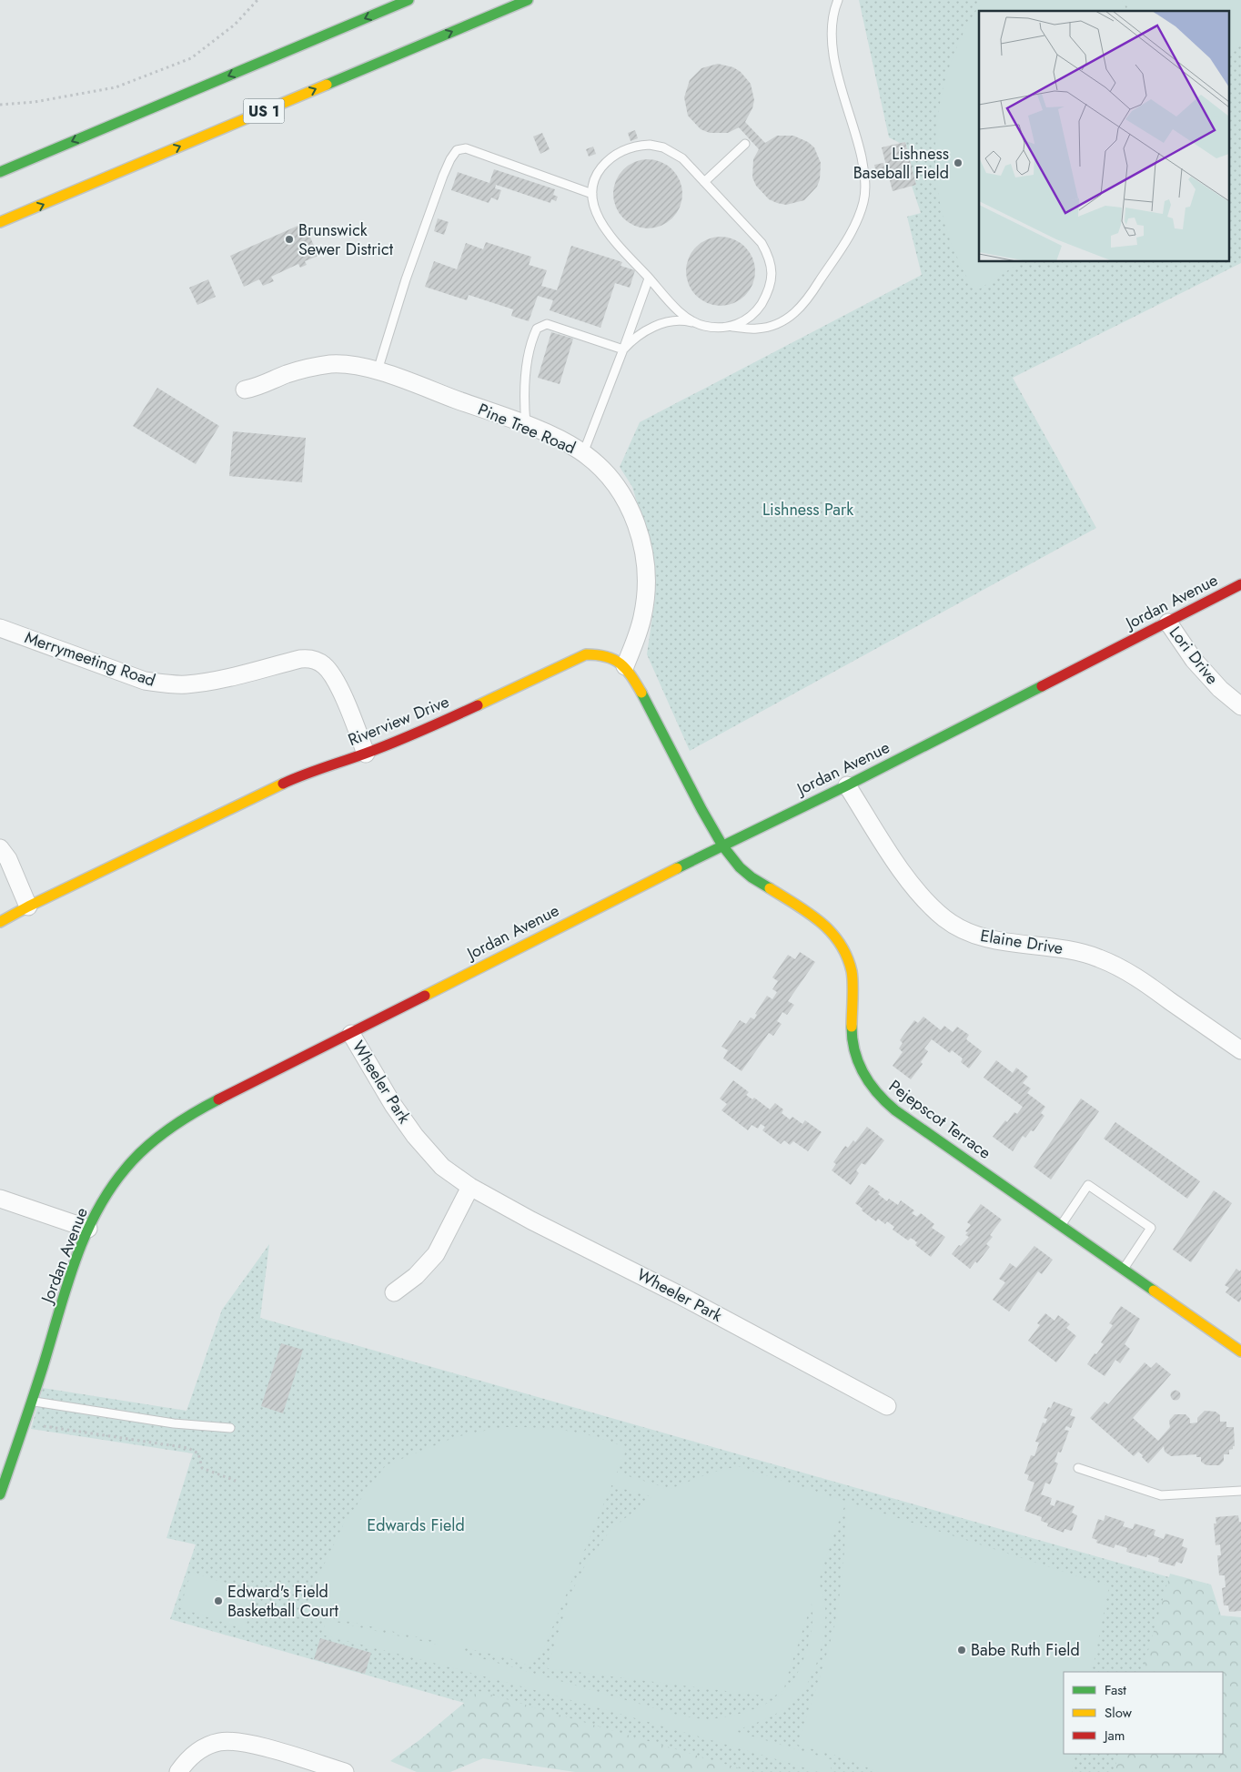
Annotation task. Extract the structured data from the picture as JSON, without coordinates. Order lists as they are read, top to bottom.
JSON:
{
  "streets": {
    "main road": [
      "US 1",
      "Jordan Avenue",
      "Riverview Drive",
      "Pejepscot Terrace"
    ],
    "street": [
      "Pine Tree Road",
      "Lori Drive",
      "Merrymeeting Road",
      "Elaine Drive",
      "Wheeler Park"
    ]
  },
  "crossings": [
    ["Pine Tree Road", "Riverview Drive"],
    ["Jordan Avenue", "Lori Drive"],
    ["Jordan Avenue", "Riverview Drive"],
    ["Jordan Avenue", "Elaine Drive"],
    ["Jordan Avenue", "Wheeler Park"],
    ["Jordan Avenue", "Pejepscot Terrace"],
    ["Merrymeeting Road", "Riverview Drive"],
    ["Riverview Drive", "Pejepscot Terrace"]
  ],
  "parks": ["Lishness Park", "Edwards Field"],
  "places": [
    "Lishness Baseball Field",
    "Brunswick Sewer District",
    "Edward's Field Basketball Court",
    "Babe Ruth Field"
  ],
  "legend": ["Fast", "Slow", "Jam"]
}
